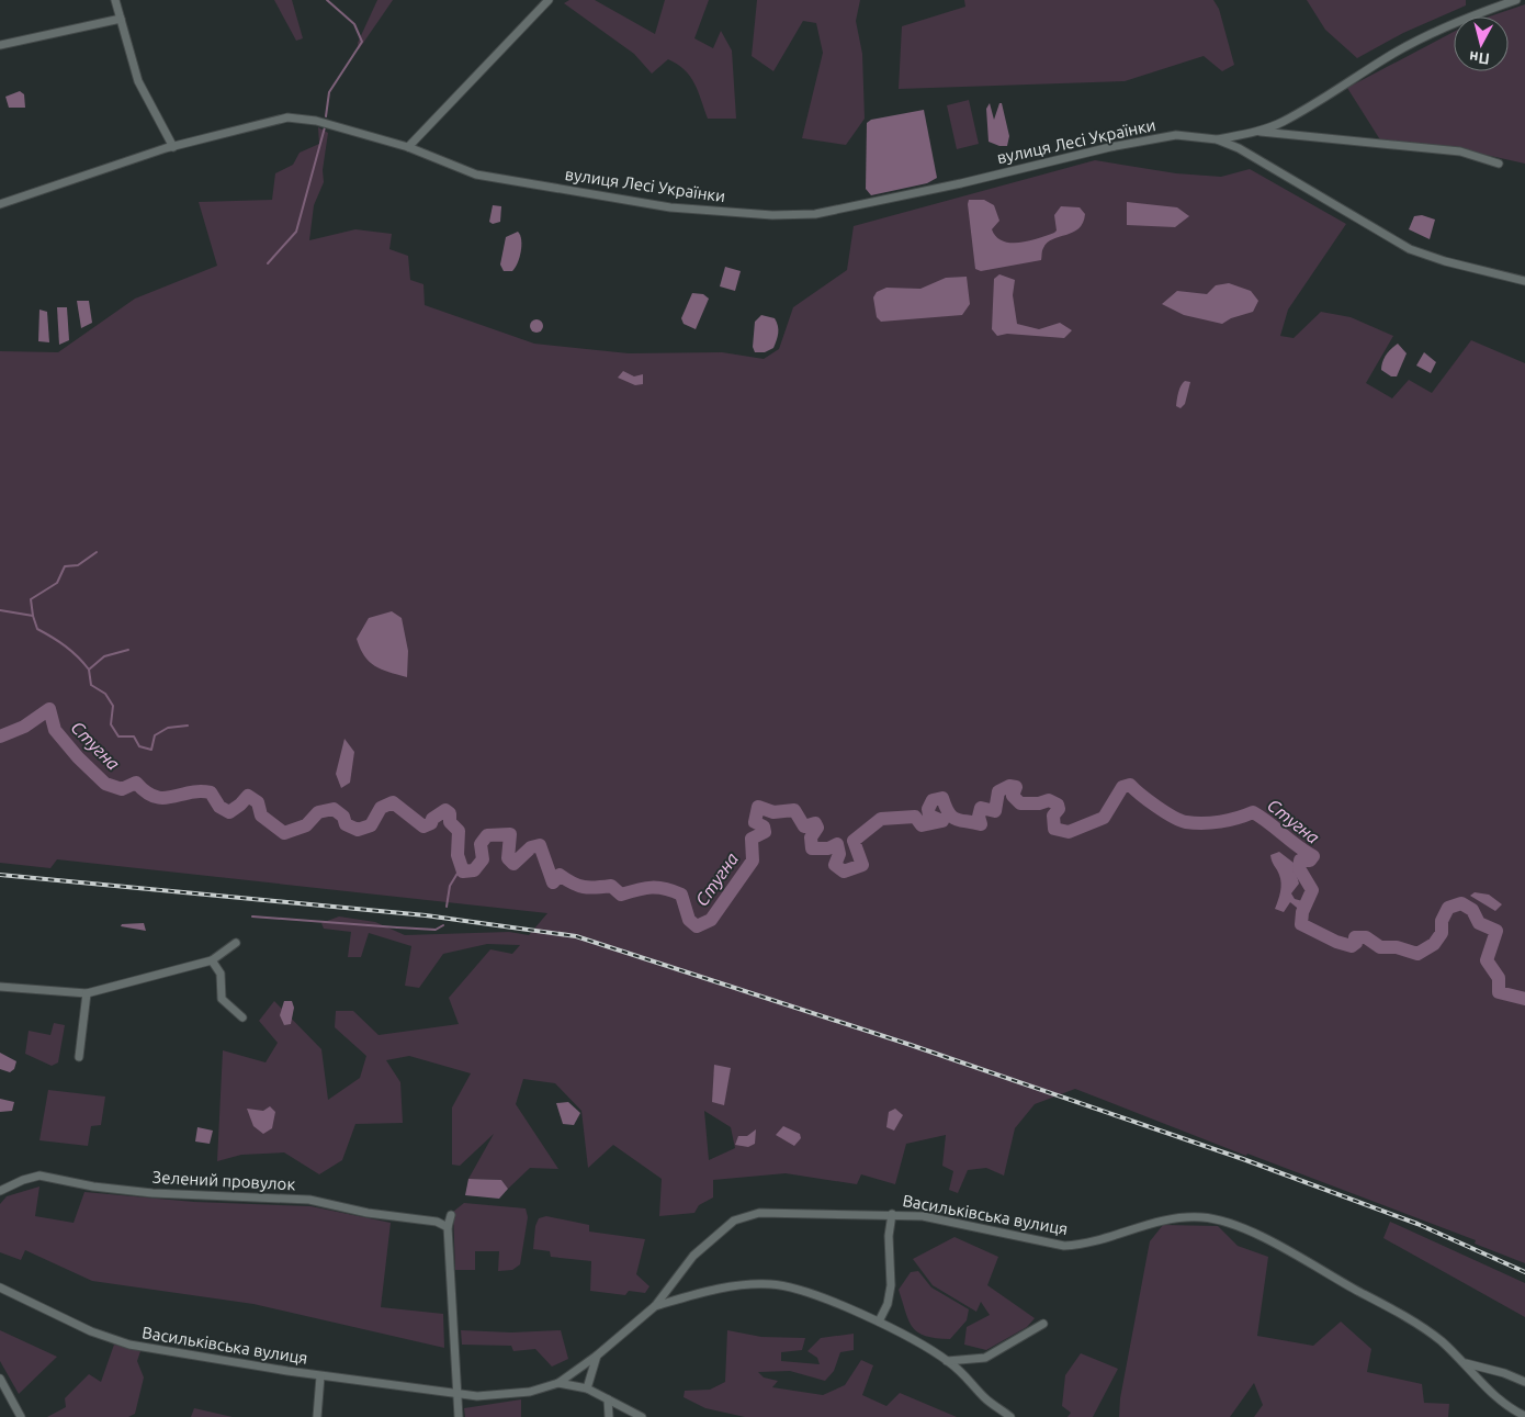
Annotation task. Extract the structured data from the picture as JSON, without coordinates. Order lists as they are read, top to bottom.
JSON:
{
  "streets": {
    "street": ["вулиця Лесі Українки", "Зелений провулок", "Васильківська вулиця"]
  },
  "water": ["Стугна"],
  "north": "bottom"
}
